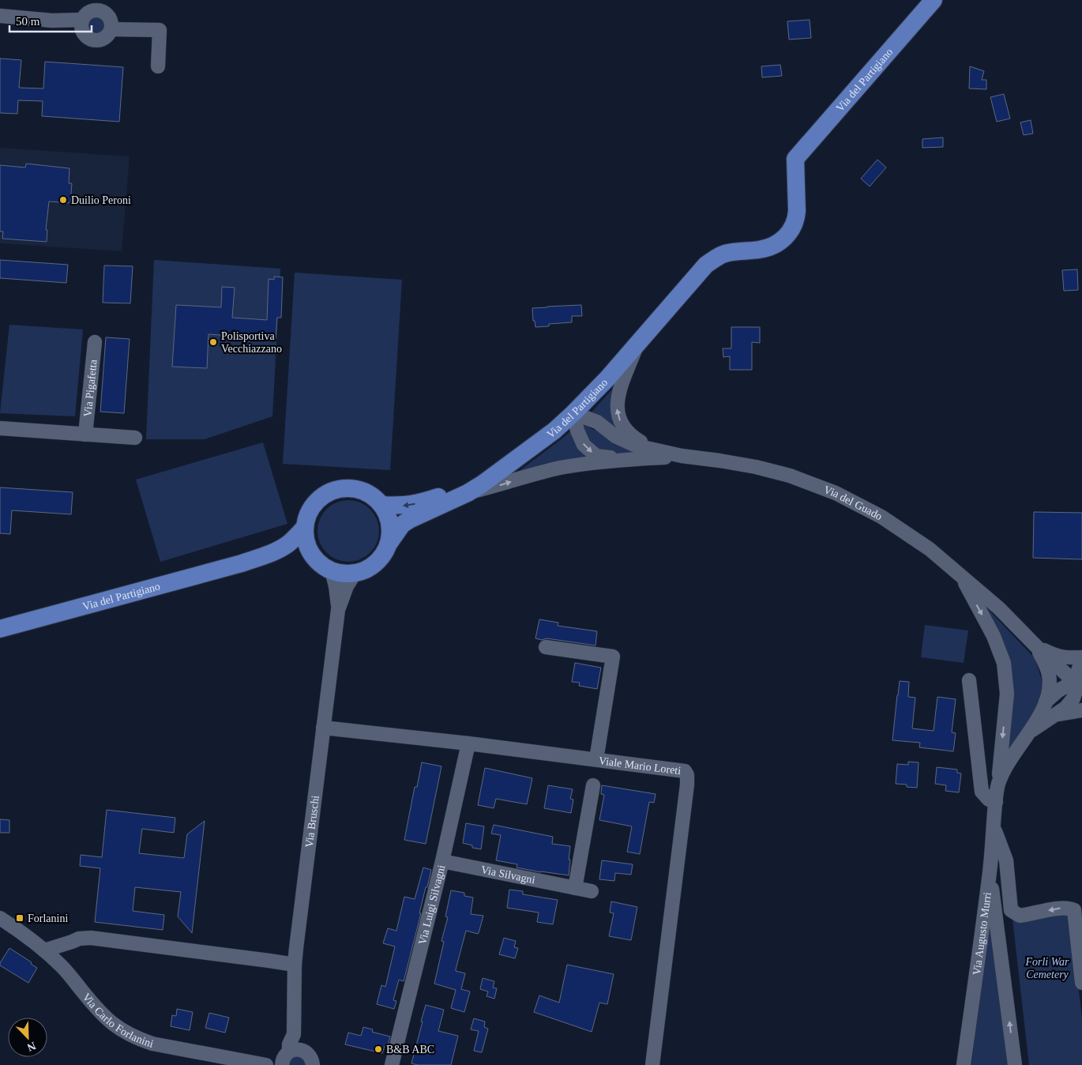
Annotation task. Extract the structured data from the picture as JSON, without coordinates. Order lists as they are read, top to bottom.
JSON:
{
  "streets": {
    "main road": ["Via del Partigiano"],
    "street": [
      "Via Pigafetta",
      "Via del Guado",
      "Viale Mario Loreti",
      "Via Bruschi",
      "Via Silvagni",
      "Via Luigi Silvagni",
      "Via Augusto Murri",
      "Via Carlo Forlanini"
    ]
  },
  "crossings": [
    ["Via del Partigiano", "Via del Guado"],
    ["Via del Partigiano", "Via Bruschi"],
    ["Via del Guado", "Via Augusto Murri"],
    ["Viale Mario Loreti", "Via Bruschi"],
    ["Viale Mario Loreti", "Via Luigi Silvagni"],
    ["Via Silvagni", "Via Luigi Silvagni"]
  ],
  "parks": ["Forli War Cemetery"],
  "places": {
    "other": ["Duilio Peroni", "Polisportiva Vecchiazzano", "B&B ABC"],
    "transit": ["Forlanini"]
  },
  "scale_bar": "50 m",
  "north": "bottom right"
}
